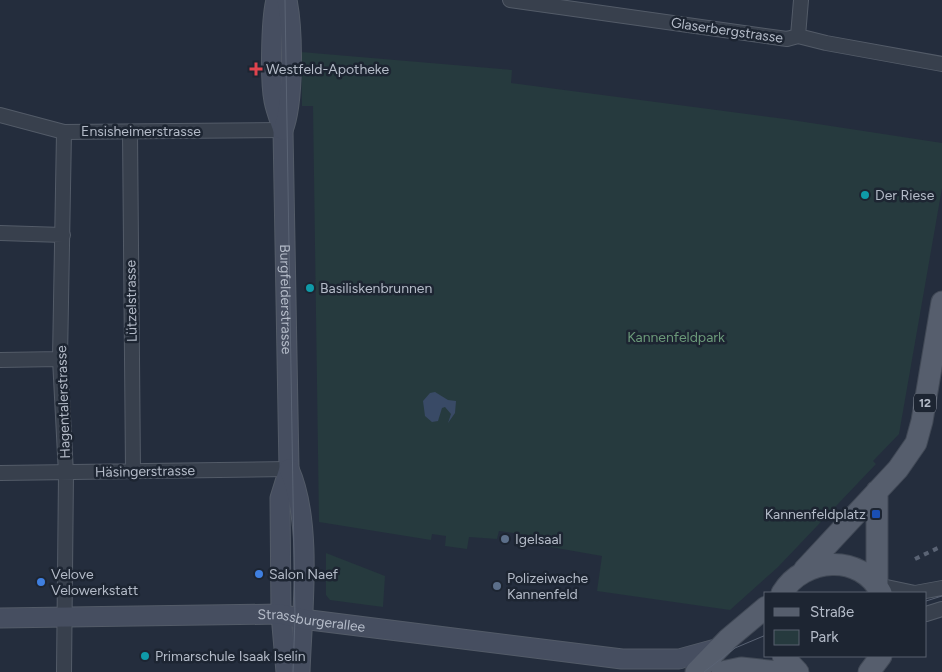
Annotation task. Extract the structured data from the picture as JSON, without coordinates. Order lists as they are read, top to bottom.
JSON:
{
  "streets": {
    "main road": ["Burgfelderstrasse", "12", "Strassburgerallee"],
    "street": [
      "Glaserbergstrasse",
      "Ensisheimerstrasse",
      "Lützelstrasse",
      "Hagentalerstrasse",
      "Häsingerstrasse"
    ]
  },
  "crossings": [
    ["Ensisheimerstrasse", "Burgfelderstrasse"],
    ["Ensisheimerstrasse", "Lützelstrasse"],
    ["Ensisheimerstrasse", "Hagentalerstrasse"],
    ["Burgfelderstrasse", "Häsingerstrasse"],
    ["Burgfelderstrasse", "Strassburgerallee"],
    ["Lützelstrasse", "Häsingerstrasse"],
    ["Hagentalerstrasse", "Häsingerstrasse"],
    ["Hagentalerstrasse", "Strassburgerallee"]
  ],
  "parks": ["Kannenfeldpark"],
  "places": {
    "health": ["Westfeld-Apotheke"],
    "other": [
      "Der Riese",
      "Basiliskenbrunnen",
      "Igelsaal",
      "Salon Naef",
      "Velove Velowerkstatt",
      "Polizeiwache Kannenfeld",
      "Primarschule Isaak Iselin"
    ],
    "transit": ["Kannenfeldplatz"]
  },
  "legend": ["Straße", "Park"]
}
